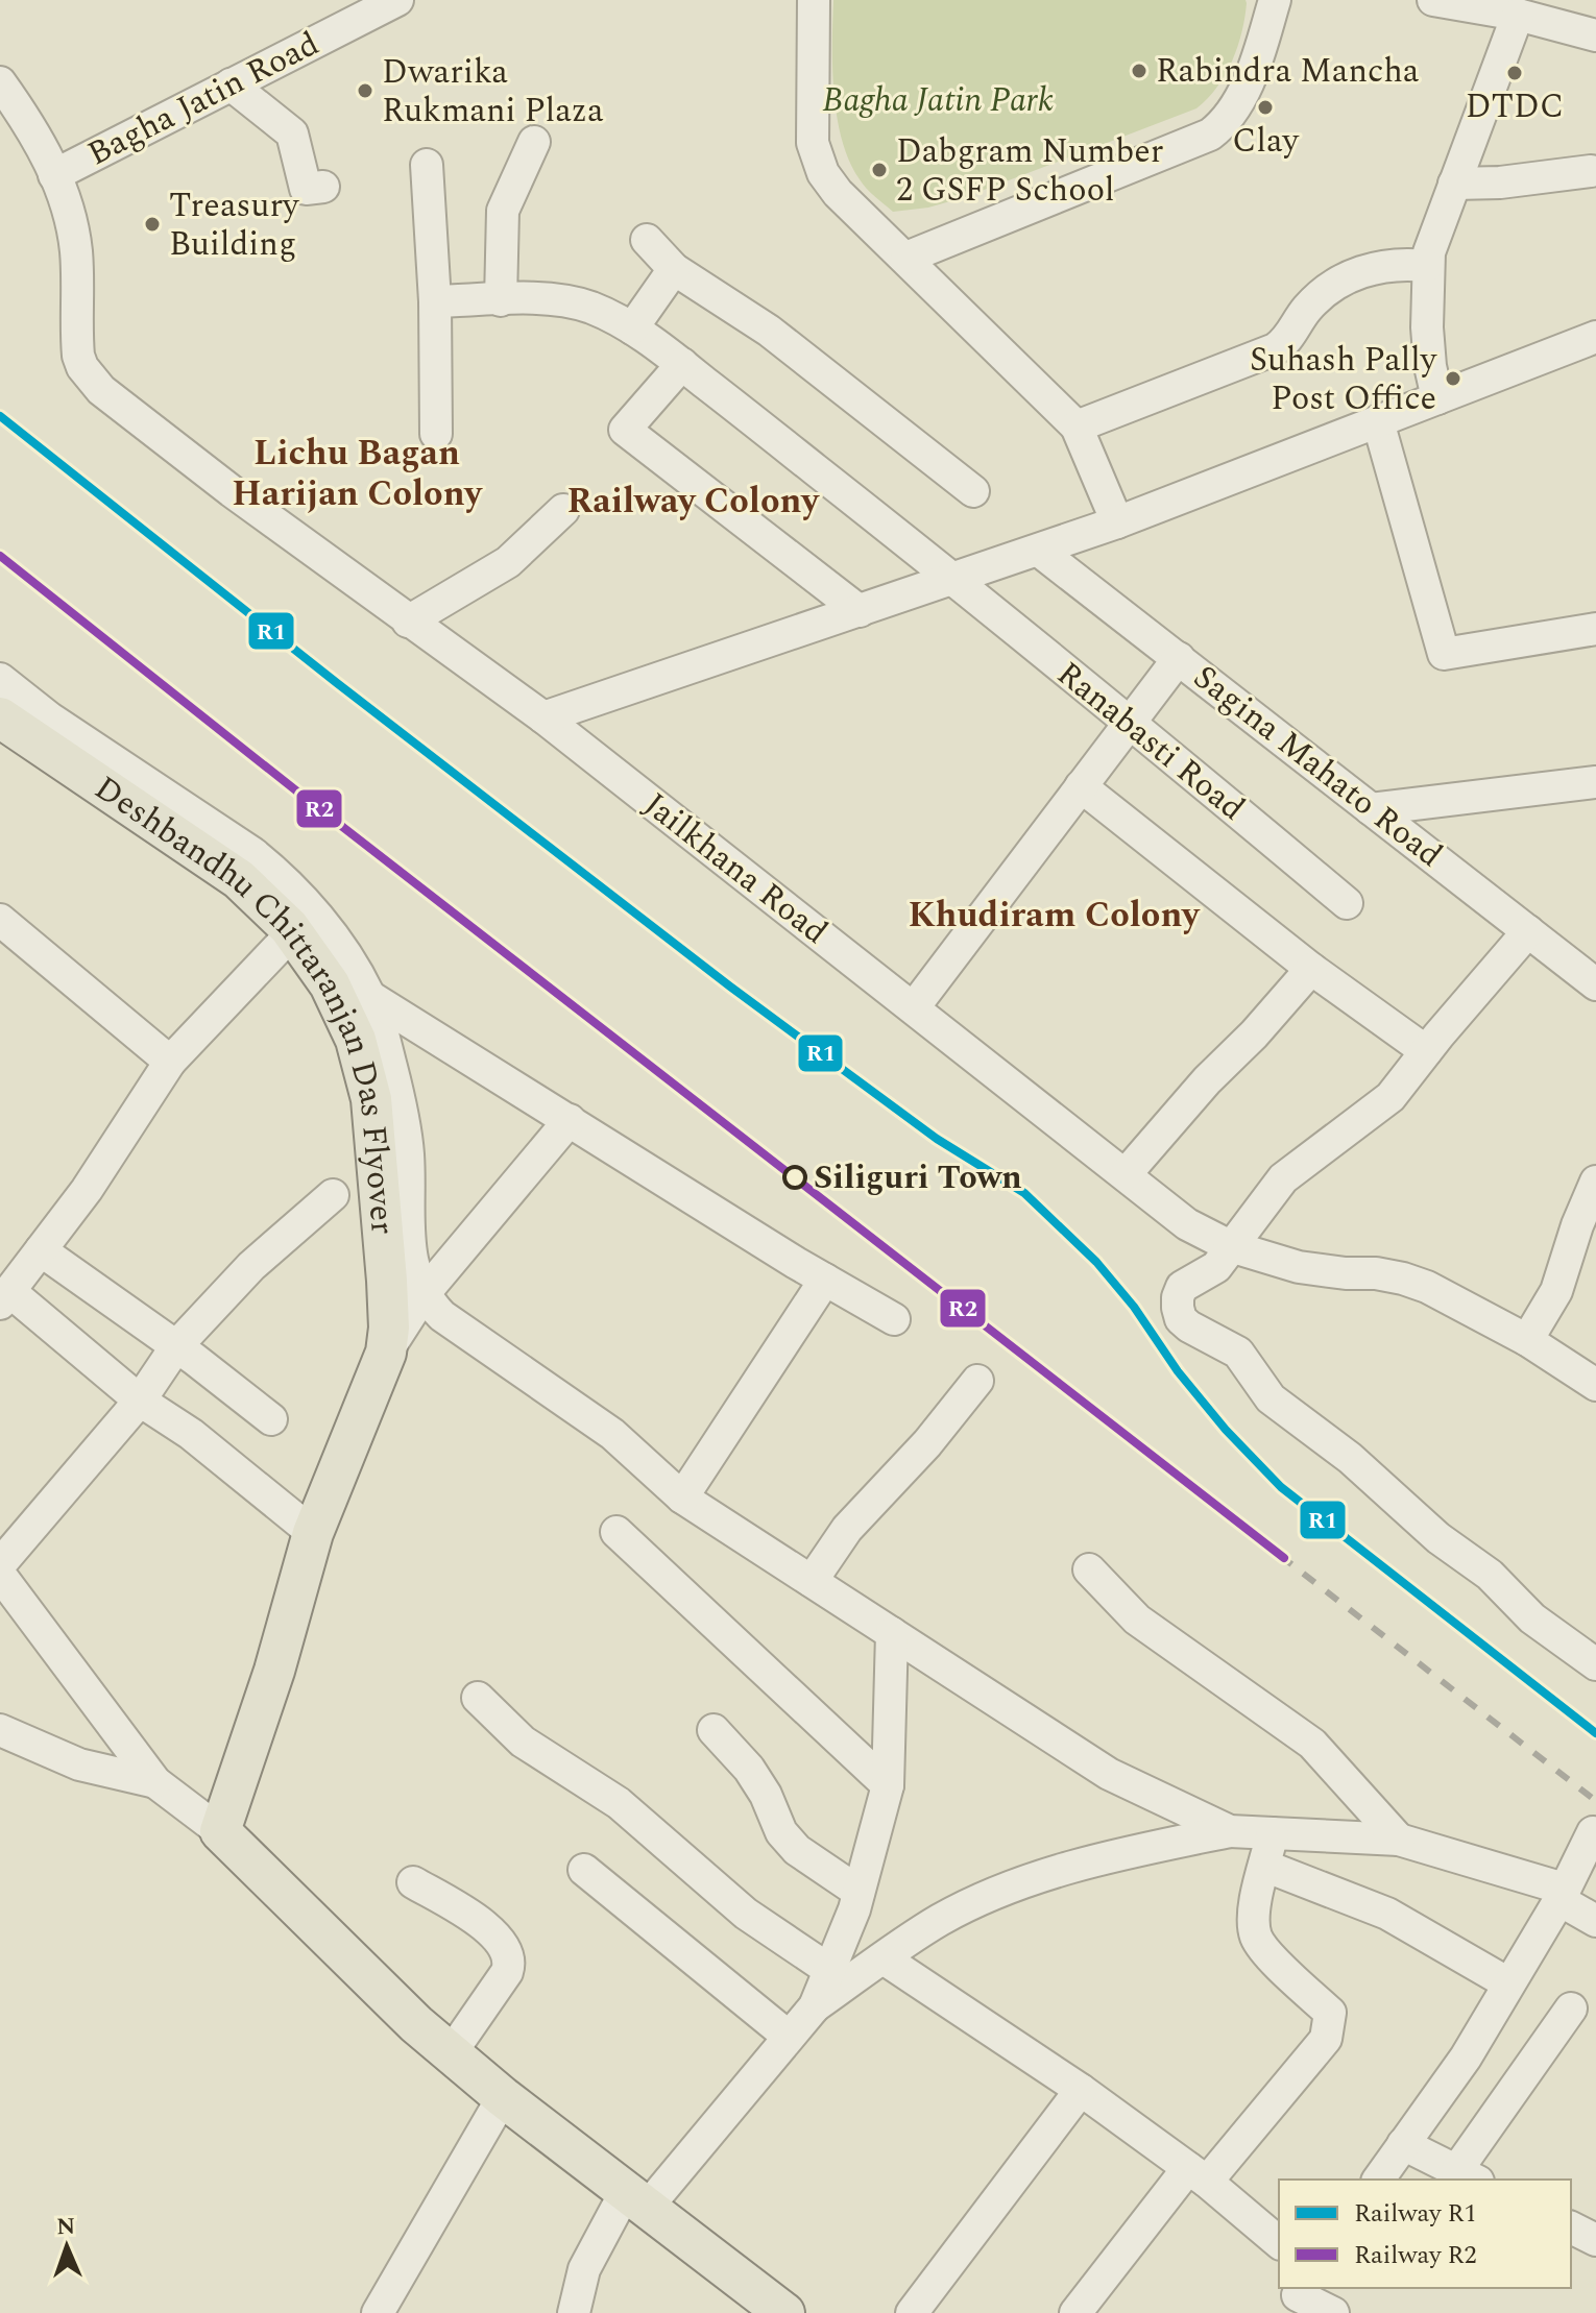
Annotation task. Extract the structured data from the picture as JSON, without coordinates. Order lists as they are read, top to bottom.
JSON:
{
  "streets": {
    "main road": ["Deshbandhu Chittaranjan Das Flyover"],
    "street": [
      "Bagha Jatin Road",
      "Ranabasti Road",
      "Sagina Mahato Road",
      "Jailkhana Road"
    ]
  },
  "crossings": [
    ["Bagha Jatin Road", "Jailkhana Road"]
  ],
  "districts": ["Lichu Bagan Harijan Colony", "Railway Colony", "Khudiram Colony"],
  "parks": ["Bagha Jatin Park"],
  "places": [
    "Rabindra Mancha",
    "DTDC",
    "Dwarika Rukmani Plaza",
    "Clay",
    "Dabgram Number 2 GSFP School",
    "Treasury Building",
    "Suhash Pally Post Office",
    "Siliguri Town"
  ],
  "lines": ["rail line R1", "rail line R2"],
  "legend": ["Railway R1", "Railway R2"],
  "north": "top"
}
